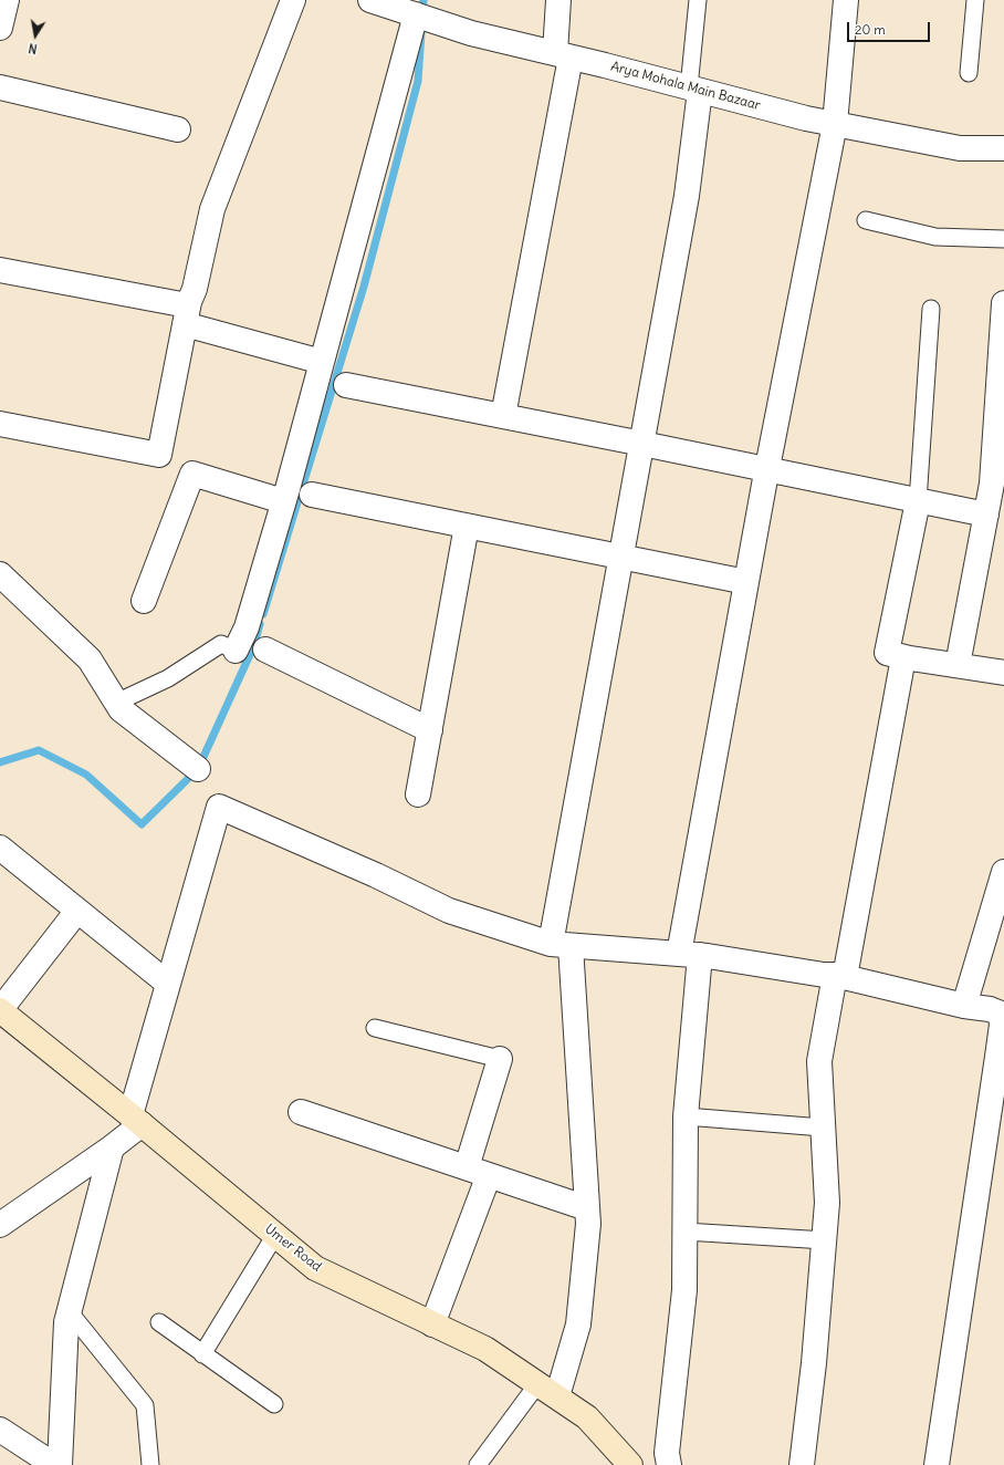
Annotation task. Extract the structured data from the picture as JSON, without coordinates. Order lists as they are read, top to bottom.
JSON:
{
  "streets": {
    "street": ["Arya Mohala Main Bazaar", "Umer Road"]
  },
  "scale_bar": "20 m",
  "north": "bottom"
}
